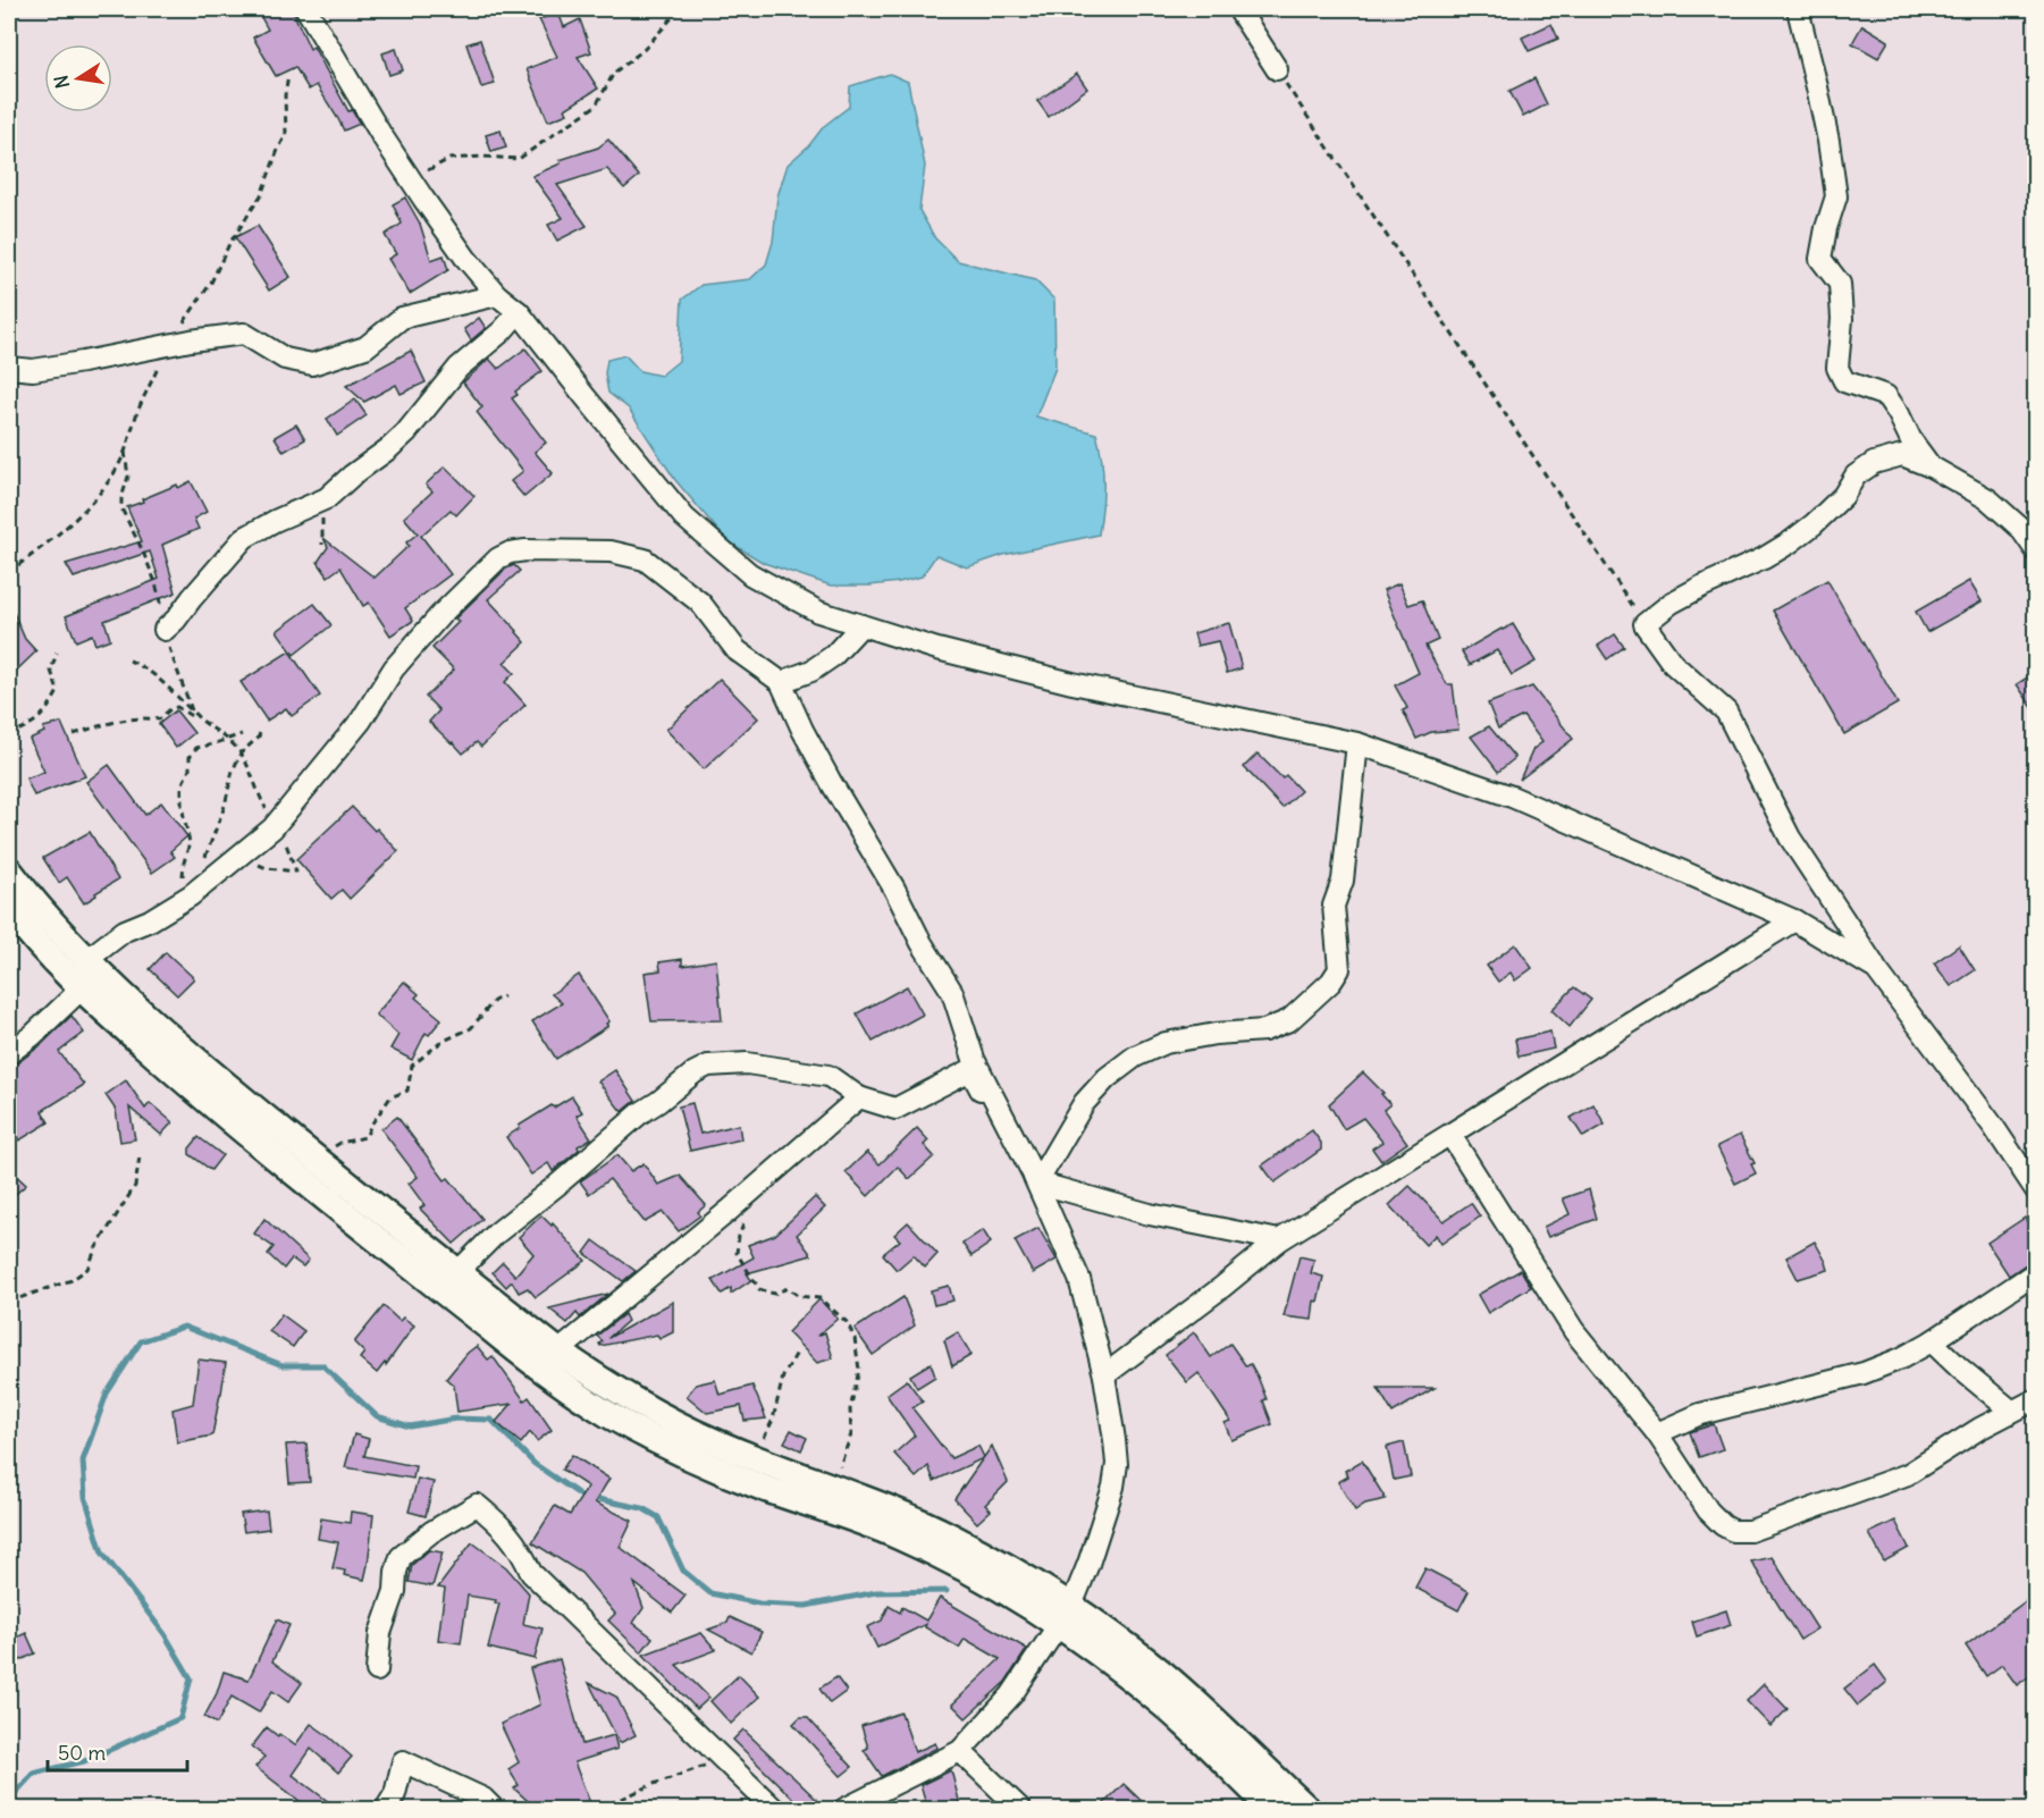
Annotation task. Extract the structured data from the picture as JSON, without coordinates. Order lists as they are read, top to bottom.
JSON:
{
  "scale_bar": "50 m",
  "north": "left"
}
